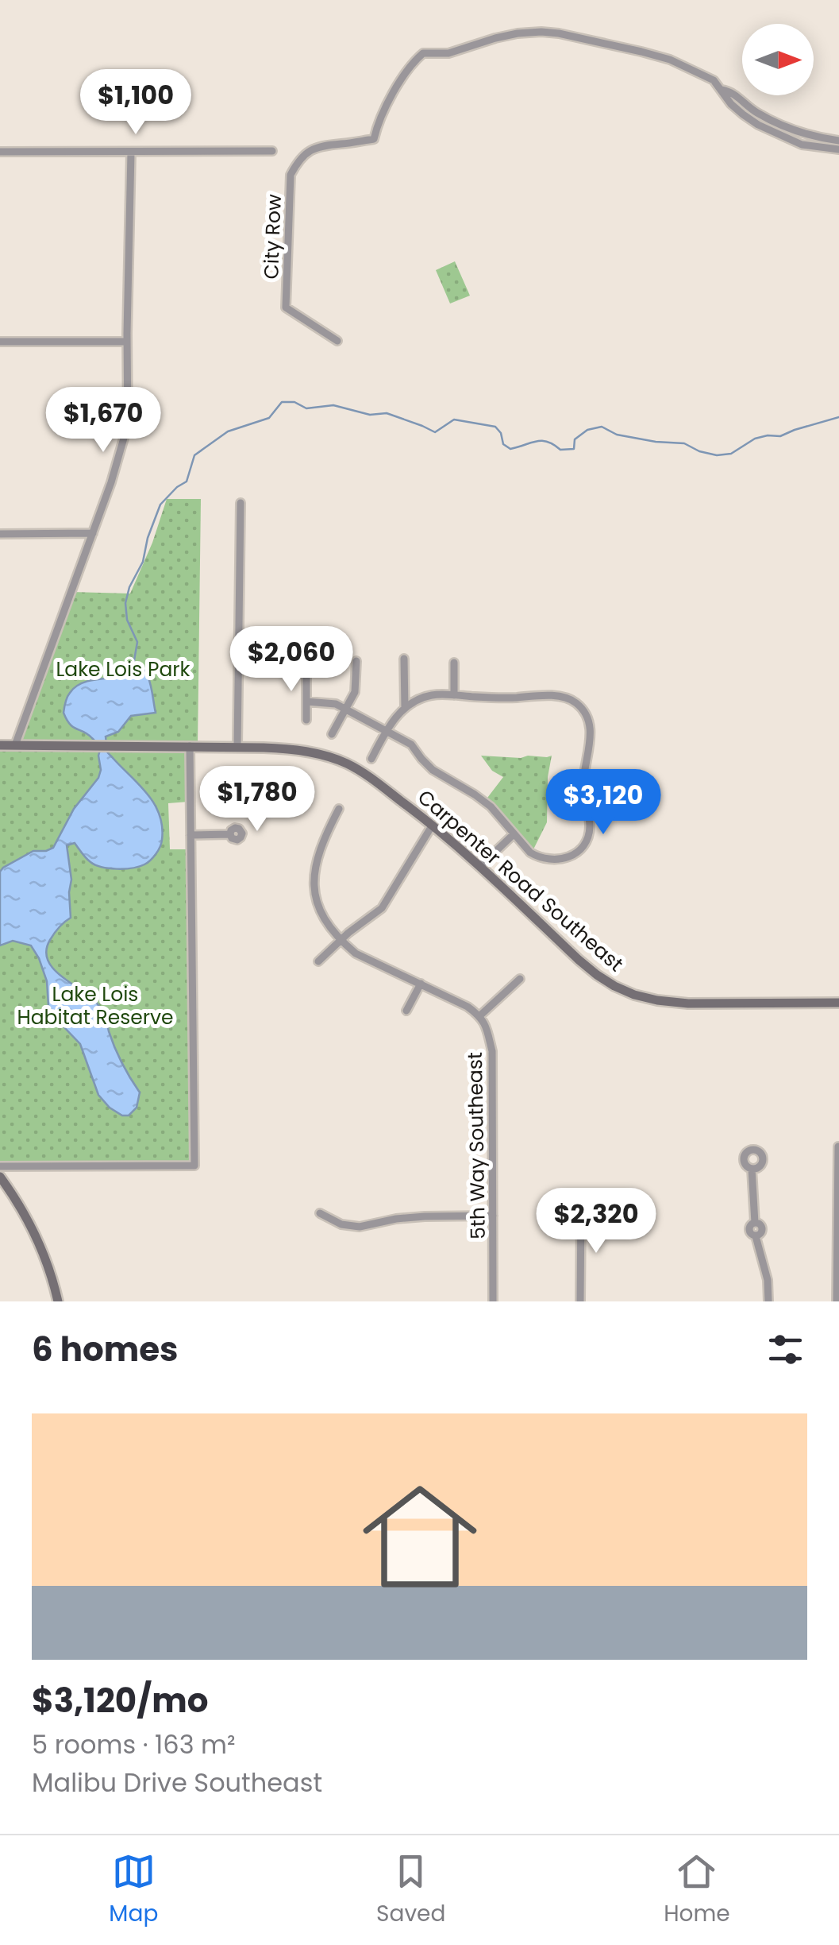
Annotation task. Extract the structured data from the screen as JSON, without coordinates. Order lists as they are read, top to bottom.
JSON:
{
  "streets": {
    "main road": ["Carpenter Road Southeast"],
    "street": ["City Row", "5th Way Southeast"]
  },
  "parks": ["Lake Lois Park", "Lake Lois Habitat Reserve"],
  "north": "right",
  "page": {
    "price": [
      "$1,100",
      "$1,670",
      "$2,060",
      "$1,780",
      "$3,120",
      "$2,320"
    ],
    "heading": "6 homes",
    "list": [
      {
        "name": "$3,120/mo",
        "note": "5 rooms · 163 m² · Malibu Drive Southeast"
      }
    ],
    "tabs": ["Map", "Saved", "Home"]
  }
}
